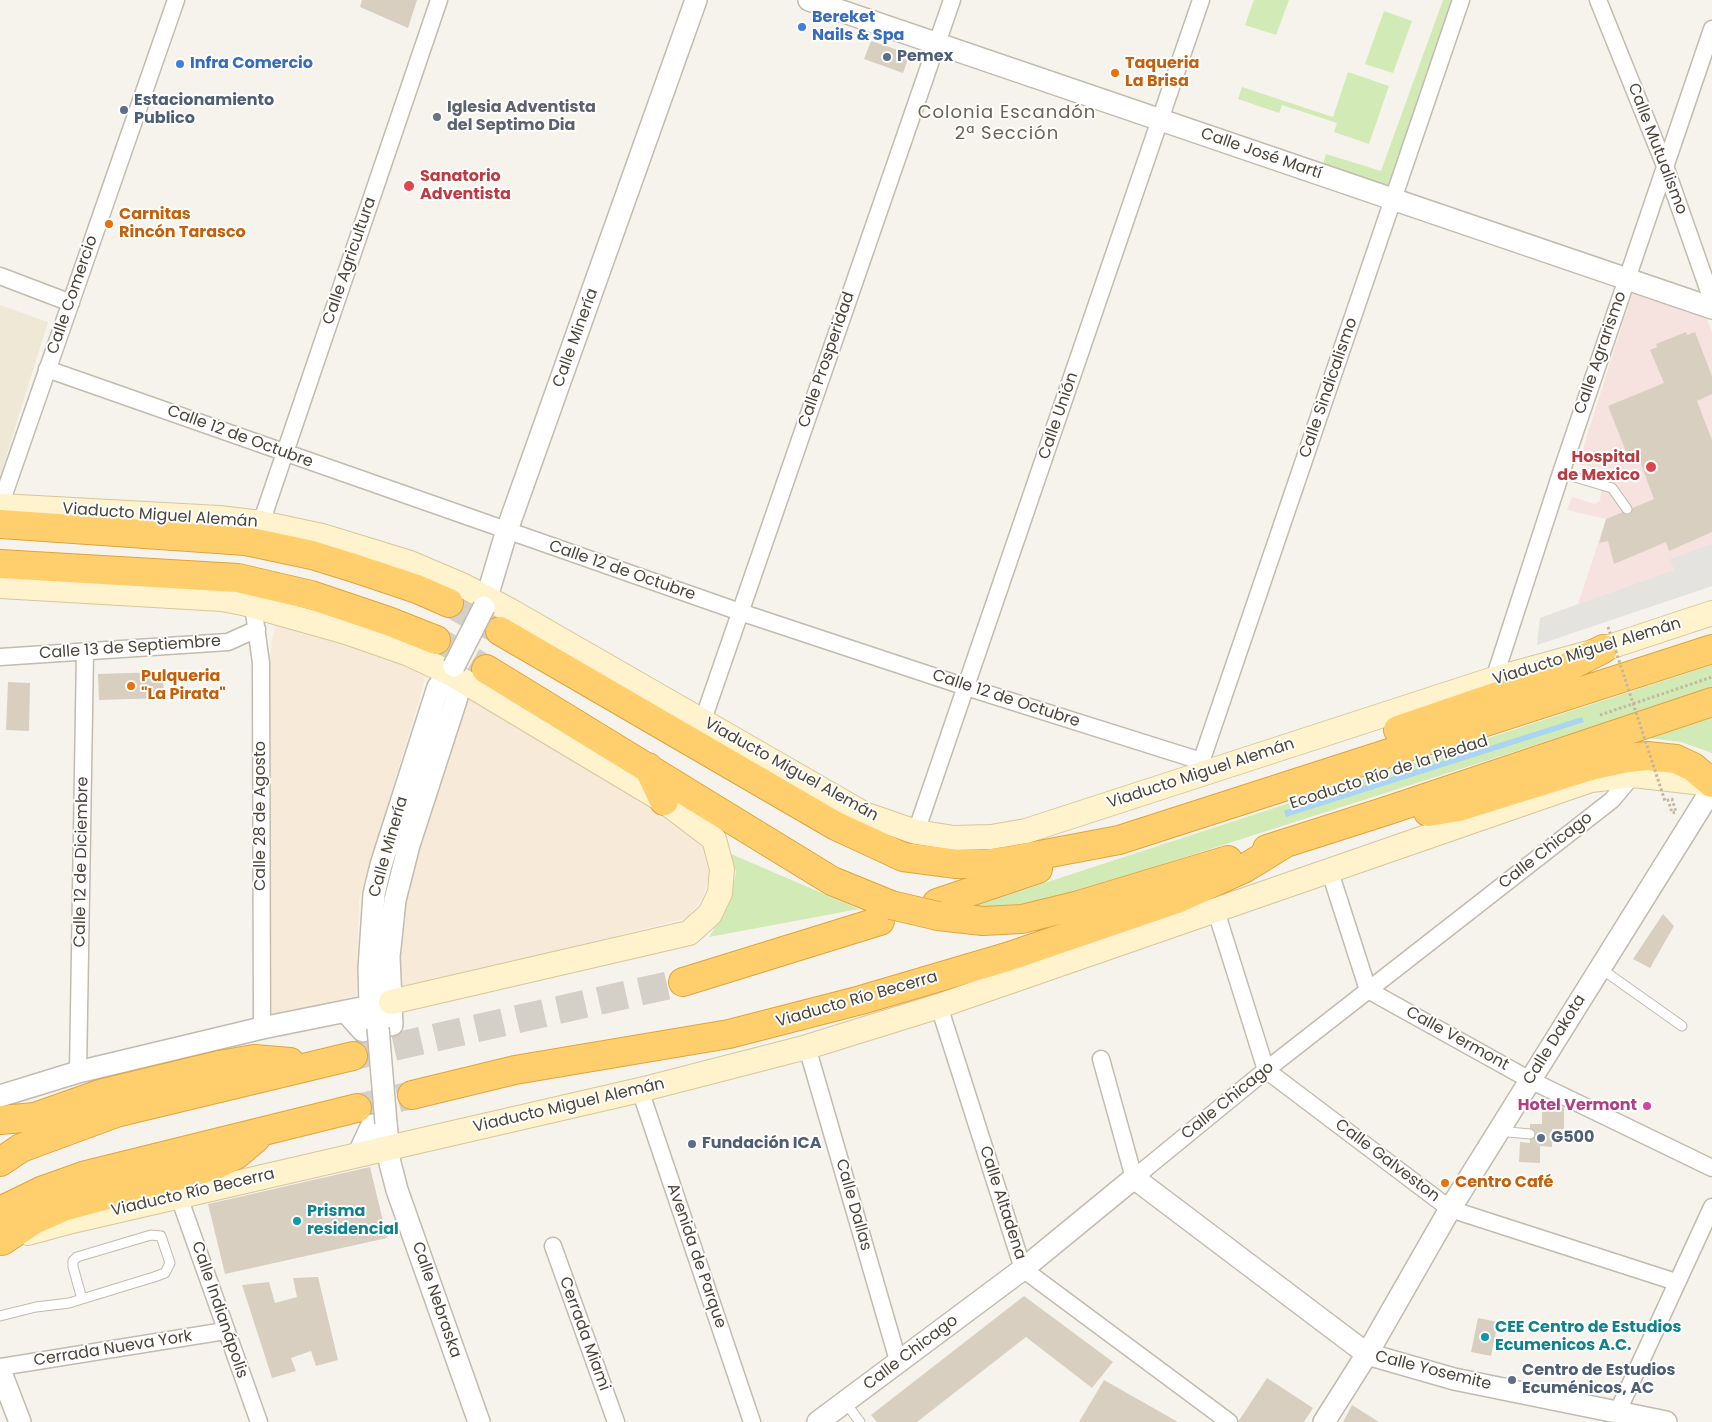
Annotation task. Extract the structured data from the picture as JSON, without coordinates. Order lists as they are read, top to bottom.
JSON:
{
  "streets": {
    "highway": ["Viaducto Miguel Alemán", "Viaducto Río Becerra"],
    "street": [
      "Calle Mutualismo",
      "Calle José Martí",
      "Calle Agricultura",
      "Calle Comercio",
      "Calle Minería",
      "Calle Agrarismo",
      "Calle Prosperidad",
      "Calle Sindicalismo",
      "Calle Unión",
      "Calle 12 de Octubre",
      "Calle 13 de Septiembre",
      "Calle 28 de Agosto",
      "Calle Chicago",
      "Calle 12 de Diciembre",
      "Calle Vermont",
      "Calle Dakota",
      "Calle Galveston",
      "Calle Altadena",
      "Calle Dallas",
      "Avenida de Parque",
      "Calle Nebraska",
      "Calle Indianápolis",
      "Cerrada Miami",
      "Cerrada Nueva York",
      "Calle Yosemite"
    ]
  },
  "crossings": [
    ["Calle Mutualismo", "Calle Agrarismo"],
    ["Calle José Martí", "Calle Agrarismo"],
    ["Calle José Martí", "Calle Prosperidad"],
    ["Calle José Martí", "Calle Sindicalismo"],
    ["Calle José Martí", "Calle Unión"],
    ["Calle Agricultura", "Calle 12 de Octubre"],
    ["Calle Agricultura", "Viaducto Miguel Alemán"],
    ["Calle Comercio", "Calle 12 de Octubre"],
    ["Calle Comercio", "Viaducto Miguel Alemán"],
    ["Calle Minería", "Calle 12 de Octubre"],
    ["Calle Minería", "Viaducto Miguel Alemán"],
    ["Calle Minería", "Viaducto Río Becerra"],
    ["Calle Minería", "Calle Nebraska"],
    ["Calle Agrarismo", "Viaducto Miguel Alemán"],
    ["Calle Prosperidad", "Calle 12 de Octubre"],
    ["Calle Prosperidad", "Viaducto Miguel Alemán"],
    ["Calle Sindicalismo", "Calle 12 de Octubre"],
    ["Calle Sindicalismo", "Viaducto Miguel Alemán"],
    ["Calle Unión", "Calle 12 de Octubre"],
    ["Calle Unión", "Viaducto Miguel Alemán"],
    ["Calle 12 de Octubre", "Viaducto Miguel Alemán"],
    ["Viaducto Miguel Alemán", "Calle Chicago"],
    ["Viaducto Miguel Alemán", "Viaducto Río Becerra"],
    ["Viaducto Miguel Alemán", "Calle Altadena"],
    ["Viaducto Miguel Alemán", "Calle Dallas"],
    ["Viaducto Miguel Alemán", "Avenida de Parque"],
    ["Viaducto Miguel Alemán", "Calle Nebraska"],
    ["Calle 13 de Septiembre", "Calle 28 de Agosto"],
    ["Calle 13 de Septiembre", "Calle 12 de Diciembre"],
    ["Calle Chicago", "Calle Vermont"],
    ["Calle Chicago", "Calle Galveston"],
    ["Calle Chicago", "Calle Altadena"],
    ["Calle Chicago", "Calle Dallas"],
    ["Calle Chicago", "Calle Yosemite"],
    ["Viaducto Río Becerra", "Calle Nebraska"],
    ["Viaducto Río Becerra", "Calle Indianápolis"],
    ["Calle Vermont", "Calle Dakota"],
    ["Calle Dakota", "Calle Galveston"],
    ["Calle Dakota", "Calle Yosemite"],
    ["Calle Indianápolis", "Cerrada Nueva York"]
  ],
  "districts": ["Colonia Escandón 2ª Sección"],
  "places": [
    "Bereket Nails & Spa",
    "Pemex",
    "Infra Comercio",
    "Taqueria La Brisa",
    "Estacionamiento Publico",
    "Iglesia Adventista del Septimo Dia",
    "Sanatorio Adventista",
    "Carnitas Rincón Tarasco",
    "Hospital de Mexico",
    "Pulqueria \"La Pirata\"",
    "Hotel Vermont",
    "G500",
    "Fundación ICA",
    "Centro Café",
    "Prisma residencial",
    "CEE Centro de Estudios Ecumenicos A.C.",
    "Centro de Estudios Ecuménicos, AC"
  ]
}
